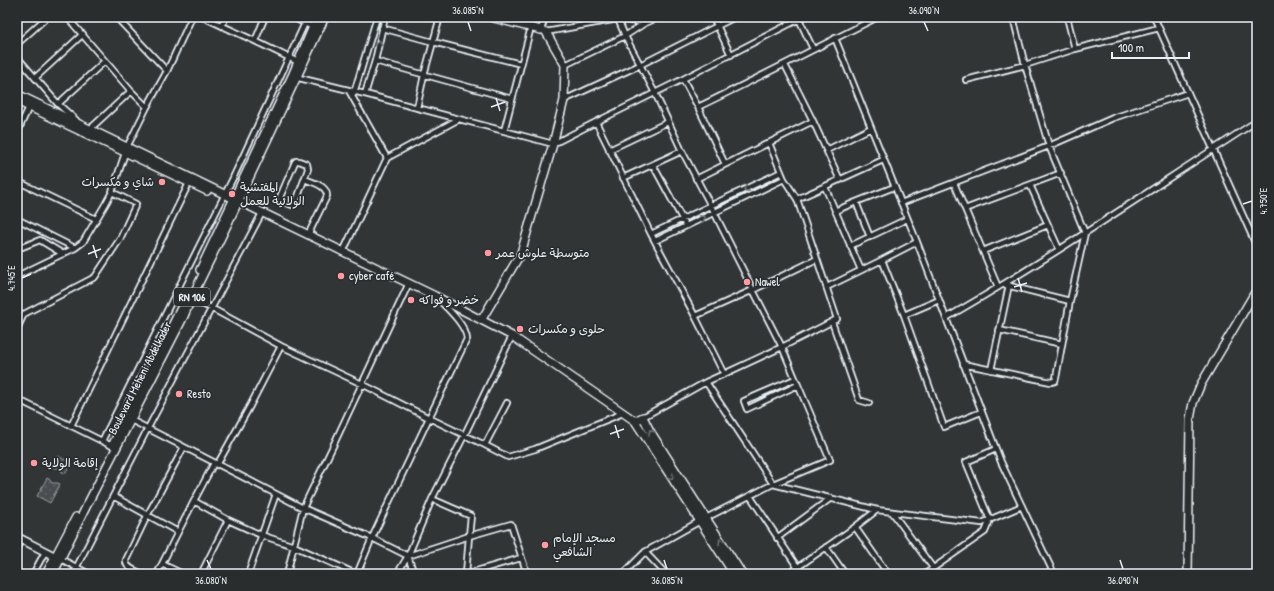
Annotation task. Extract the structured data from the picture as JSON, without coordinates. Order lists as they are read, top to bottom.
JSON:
{
  "streets": {
    "main road": ["RN 106", "Boulevard Meheni Abdelkader"]
  },
  "places": [
    "شاي و مكسرات",
    "المفتشية الولائية للعمل",
    "متوسطة علوش عمر",
    "cyber café",
    "Nawel",
    "خضر و فواكه",
    "حلوى و مكسرات",
    "Resto",
    "إقامة الولاية",
    "مسجد الإمام الشافعي"
  ],
  "scale_bar": "100 m",
  "coordinates": [
    "36.085°N",
    "36.090°N",
    "4.750°E",
    "4.745°E",
    "36.080°N"
  ]
}
